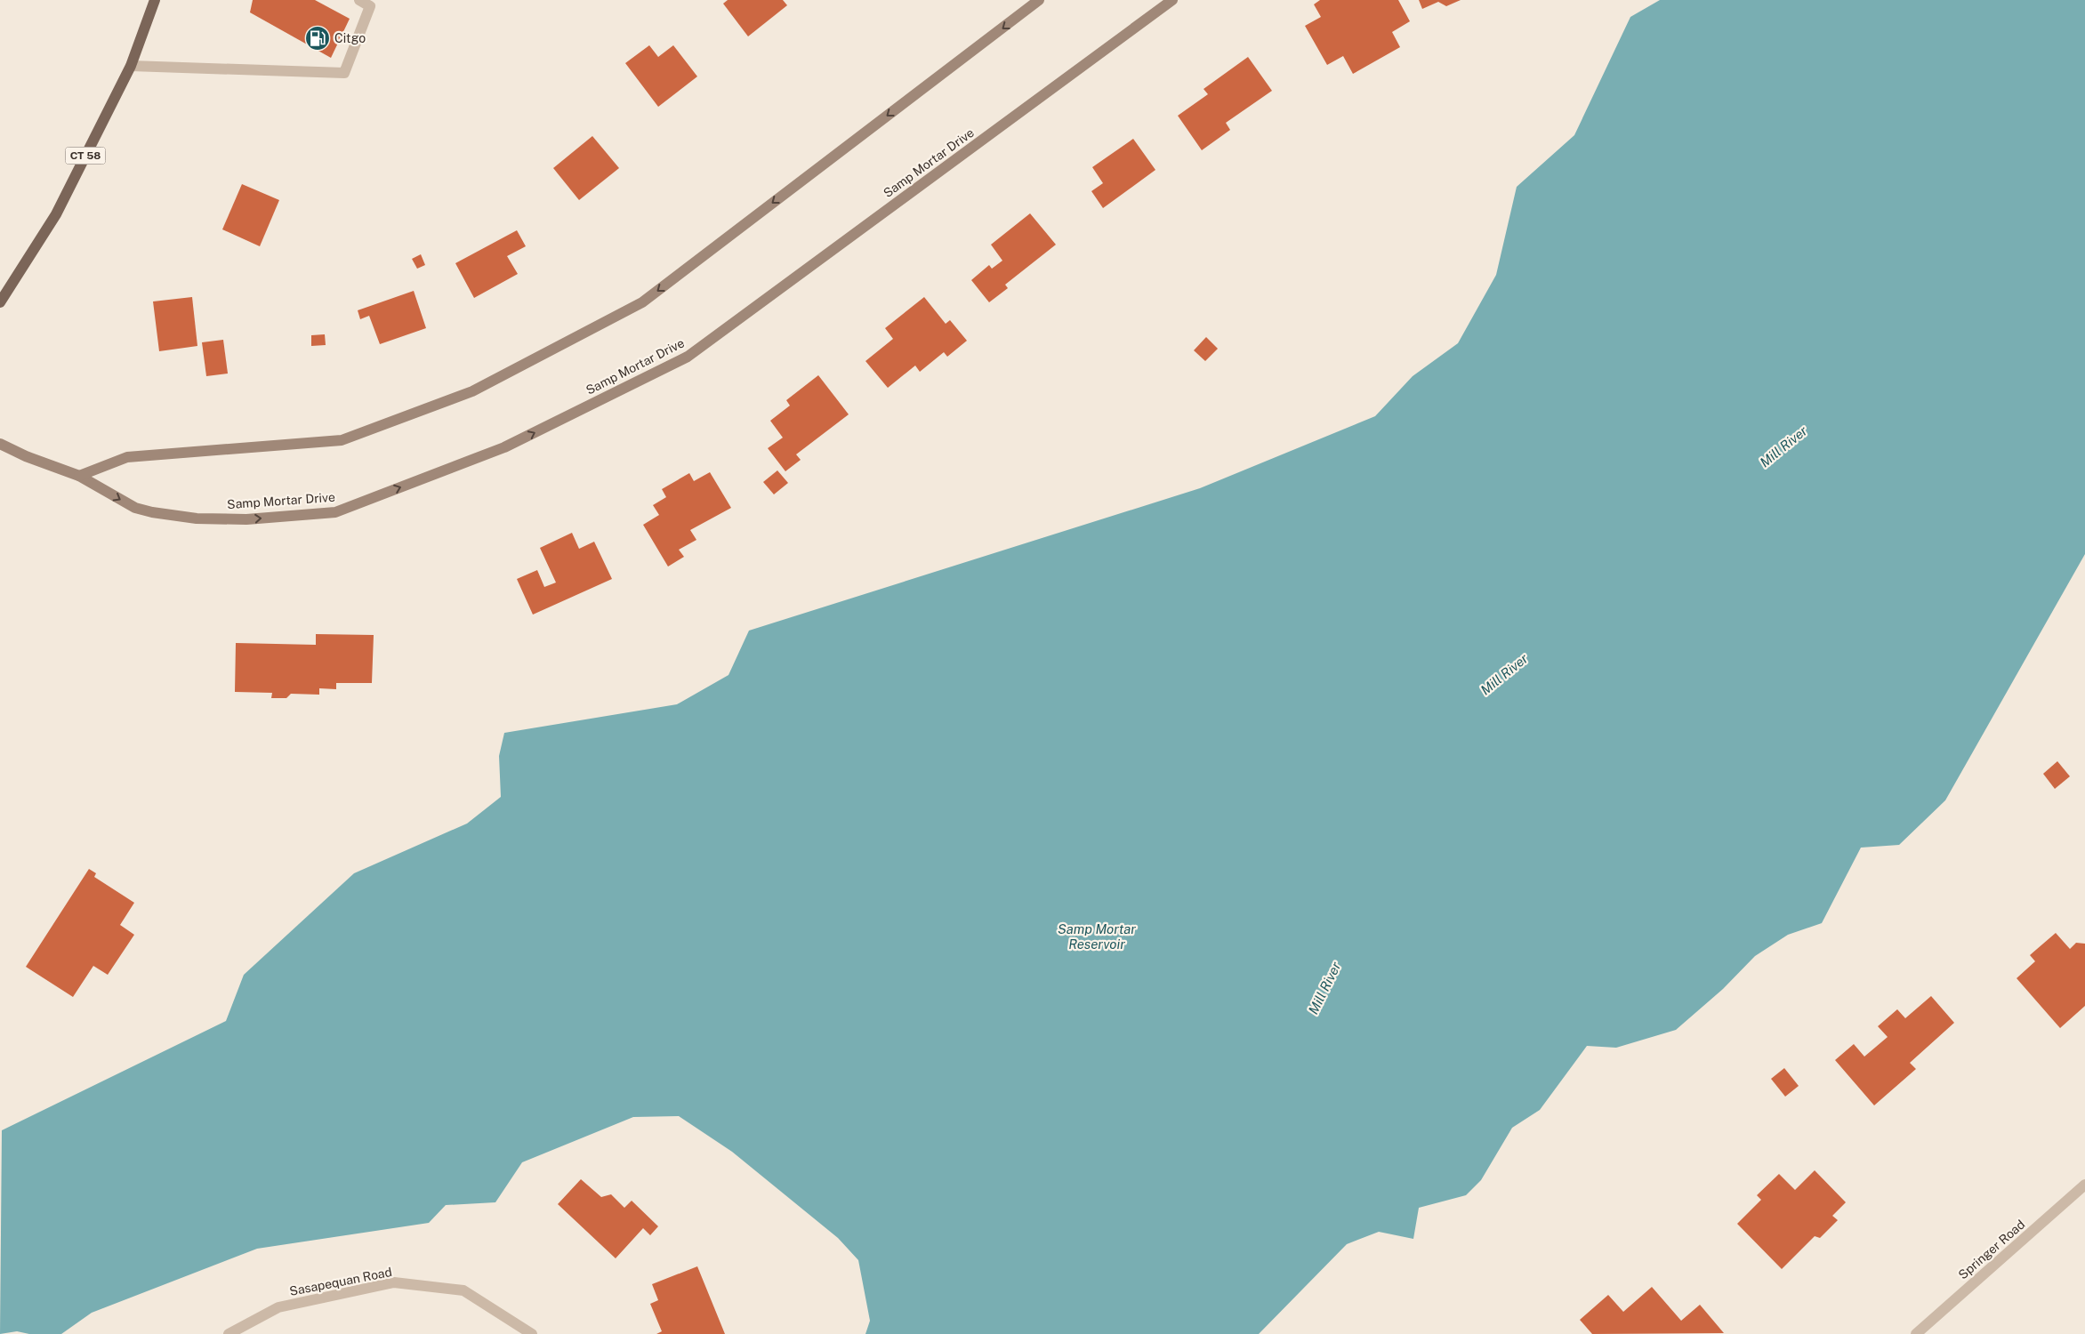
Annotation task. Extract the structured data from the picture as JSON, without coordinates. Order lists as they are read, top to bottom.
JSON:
{
  "streets": {
    "main road": ["CT 58", "Samp Mortar Drive"],
    "street": ["Springer Road", "Sasapequan Road"]
  },
  "water": ["Mill River", "Samp Mortar Reservoir"],
  "places": {
    "fuel station": ["Citgo"]
  }
}
